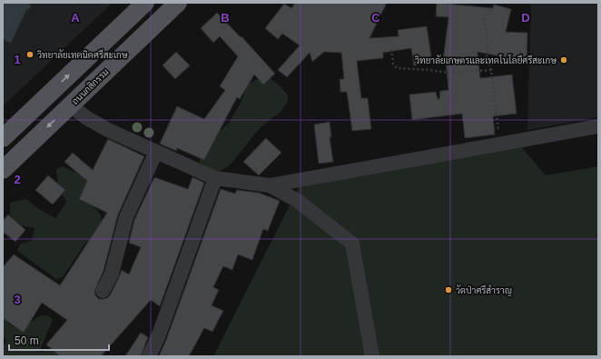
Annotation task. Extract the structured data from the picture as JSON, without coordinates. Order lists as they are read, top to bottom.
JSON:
{
  "streets": {
    "main road": ["ถนนกสิกรรม"]
  },
  "places": ["วิทยาลัยเทคนิคศรีสะเกษ", "วิทยาลัยเกษตรและเทคโนโลยีศรีสะเกษ", "วัดป่าศรีสำราญ"],
  "scale_bar": "50 m",
  "grid": {
    "columns": [
      "A",
      "B",
      "C",
      "D"
    ],
    "rows": ["1", "2", "3"]
  }
}
